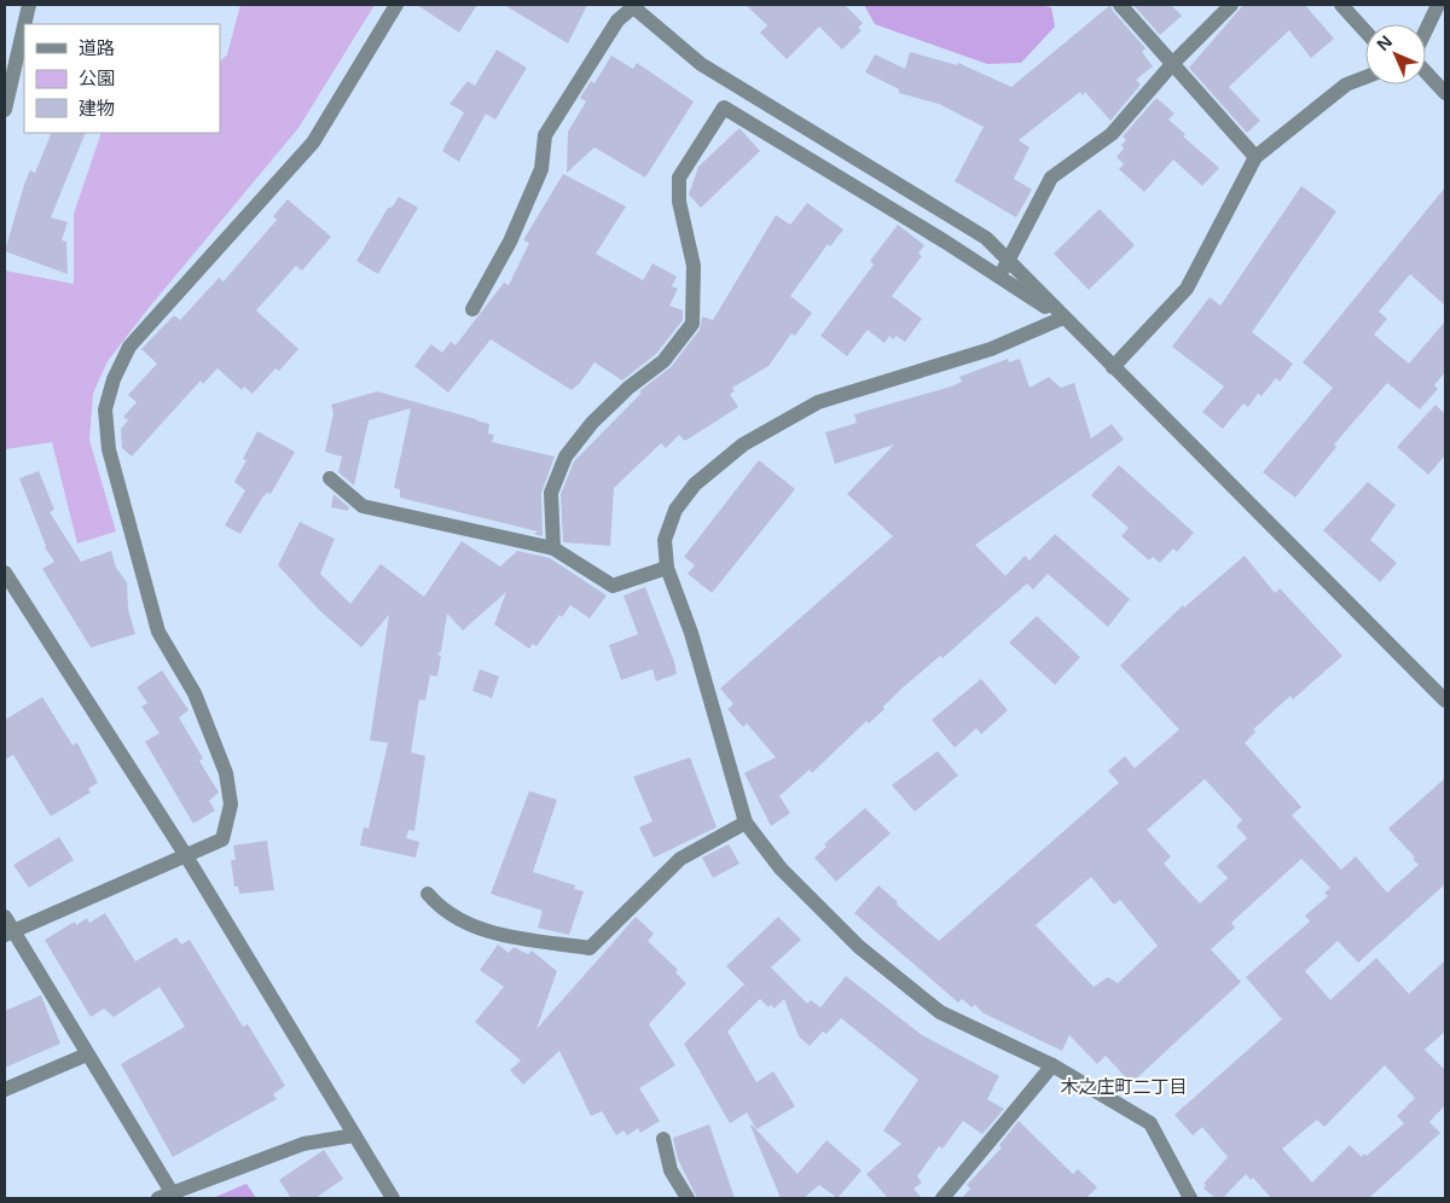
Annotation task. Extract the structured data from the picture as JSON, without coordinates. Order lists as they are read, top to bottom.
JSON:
{
  "districts": ["木之庄町二丁目"],
  "legend": ["道路", "公園", "建物"],
  "north": "top left"
}
